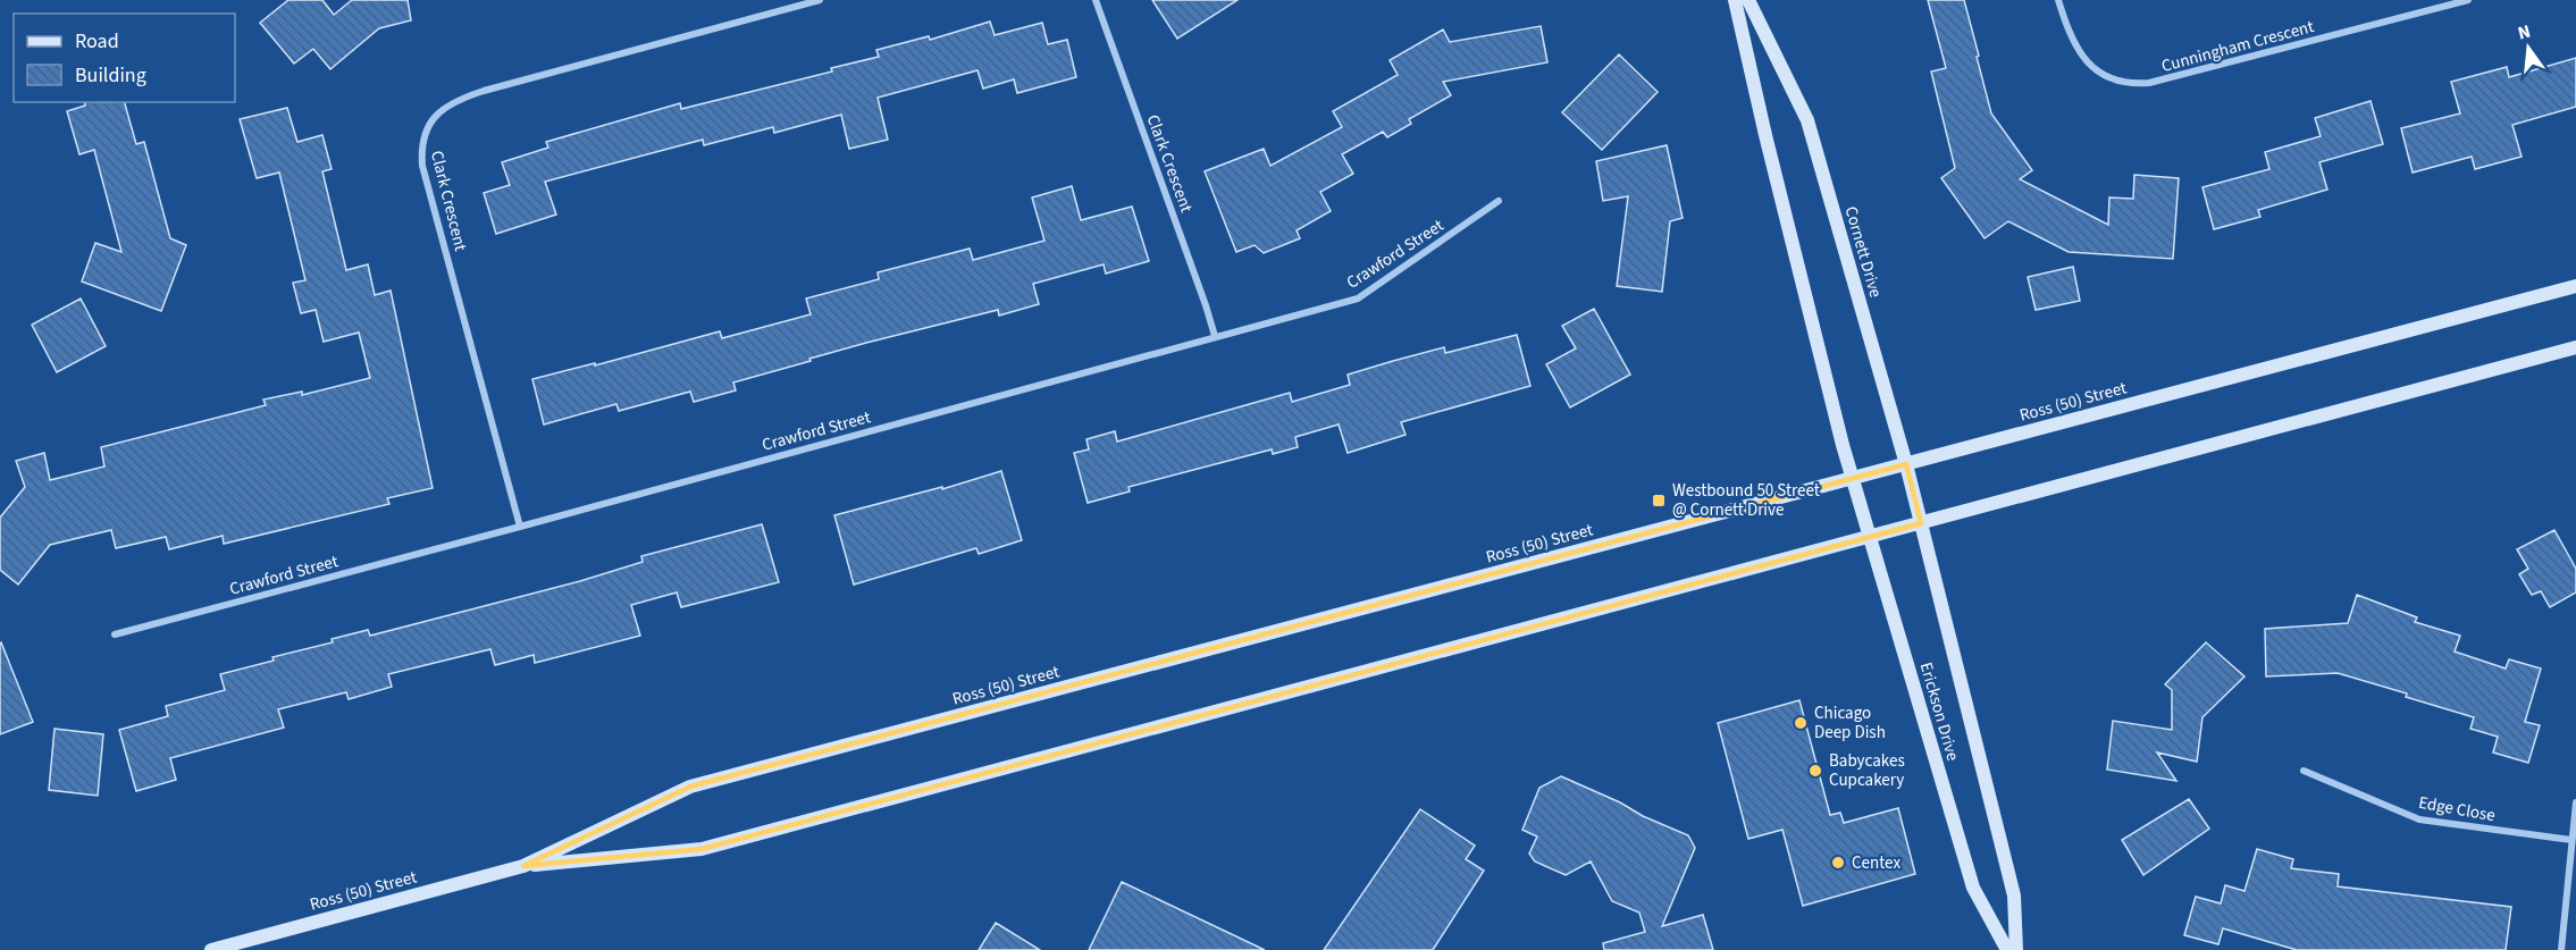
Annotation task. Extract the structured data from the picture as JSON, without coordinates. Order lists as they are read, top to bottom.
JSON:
{
  "streets": {
    "main road": ["Cornett Drive", "Ross (50) Street", "Erickson Drive"],
    "street": [
      "Cunningham Crescent",
      "Clark Crescent",
      "Crawford Street",
      "Edge Close"
    ]
  },
  "crossings": [
    ["Clark Crescent", "Crawford Street"],
    ["Cornett Drive", "Ross (50) Street"],
    ["Cornett Drive", "Erickson Drive"],
    ["Ross (50) Street", "Erickson Drive"]
  ],
  "places": {
    "transit": ["Westbound 50 Street @ Cornett Drive"],
    "other": ["Chicago Deep Dish", "Babycakes Cupcakery", "Centex"]
  },
  "legend": ["Road", "Building"],
  "north": "top"
}
